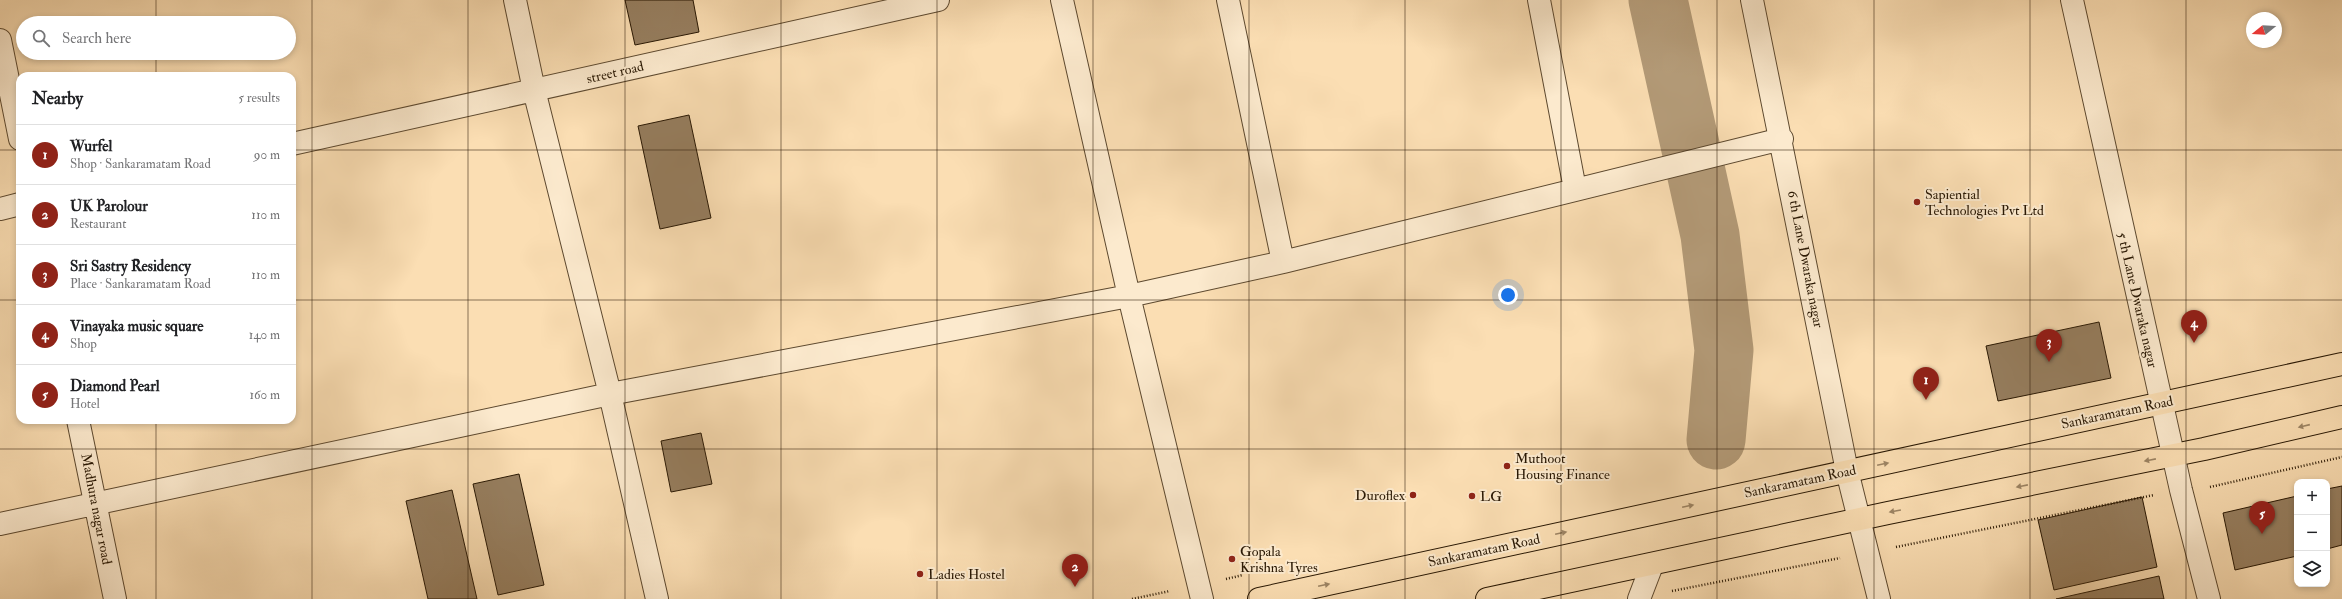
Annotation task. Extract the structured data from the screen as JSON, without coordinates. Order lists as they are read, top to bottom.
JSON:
{
  "streets": {
    "main road": ["Sankaramatam Road"],
    "street": [
      "street road",
      "6 th Lane Dwaraka nagar",
      "5 th Lane Dwaraka nagar",
      "Madhura nagar road"
    ]
  },
  "crossings": [
    ["6 th Lane Dwaraka nagar", "Sankaramatam Road"],
    ["5 th Lane Dwaraka nagar", "Sankaramatam Road"]
  ],
  "places": [
    "Sapiential Technologies Pvt Ltd",
    "Muthoot Housing Finance",
    "Duroflex",
    "LG",
    "Gopala Krishna Tyres",
    "Ladies Hostel"
  ],
  "north": "left",
  "page": {
    "search": "Search here",
    "heading": ["Nearby", "5 results"],
    "list": [
      {
        "mark": "1",
        "name": "Wurfel",
        "note": "Shop · Sankaramatam Road",
        "value": "90 m"
      },
      {
        "mark": "2",
        "name": "UK Parolour",
        "note": "Restaurant",
        "value": "110 m"
      },
      {
        "mark": "3",
        "name": "Sri Sastry Residency",
        "note": "Place · Sankaramatam Road",
        "value": "110 m"
      },
      {
        "mark": "4",
        "name": "Vinayaka music square",
        "note": "Shop",
        "value": "140 m"
      },
      {
        "mark": "5",
        "name": "Diamond Pearl",
        "note": "Hotel",
        "value": "160 m"
      }
    ],
    "pins": [
      "4",
      "3",
      "1",
      "5",
      "2"
    ],
    "map_buttons": ["+", "−"]
  }
}
